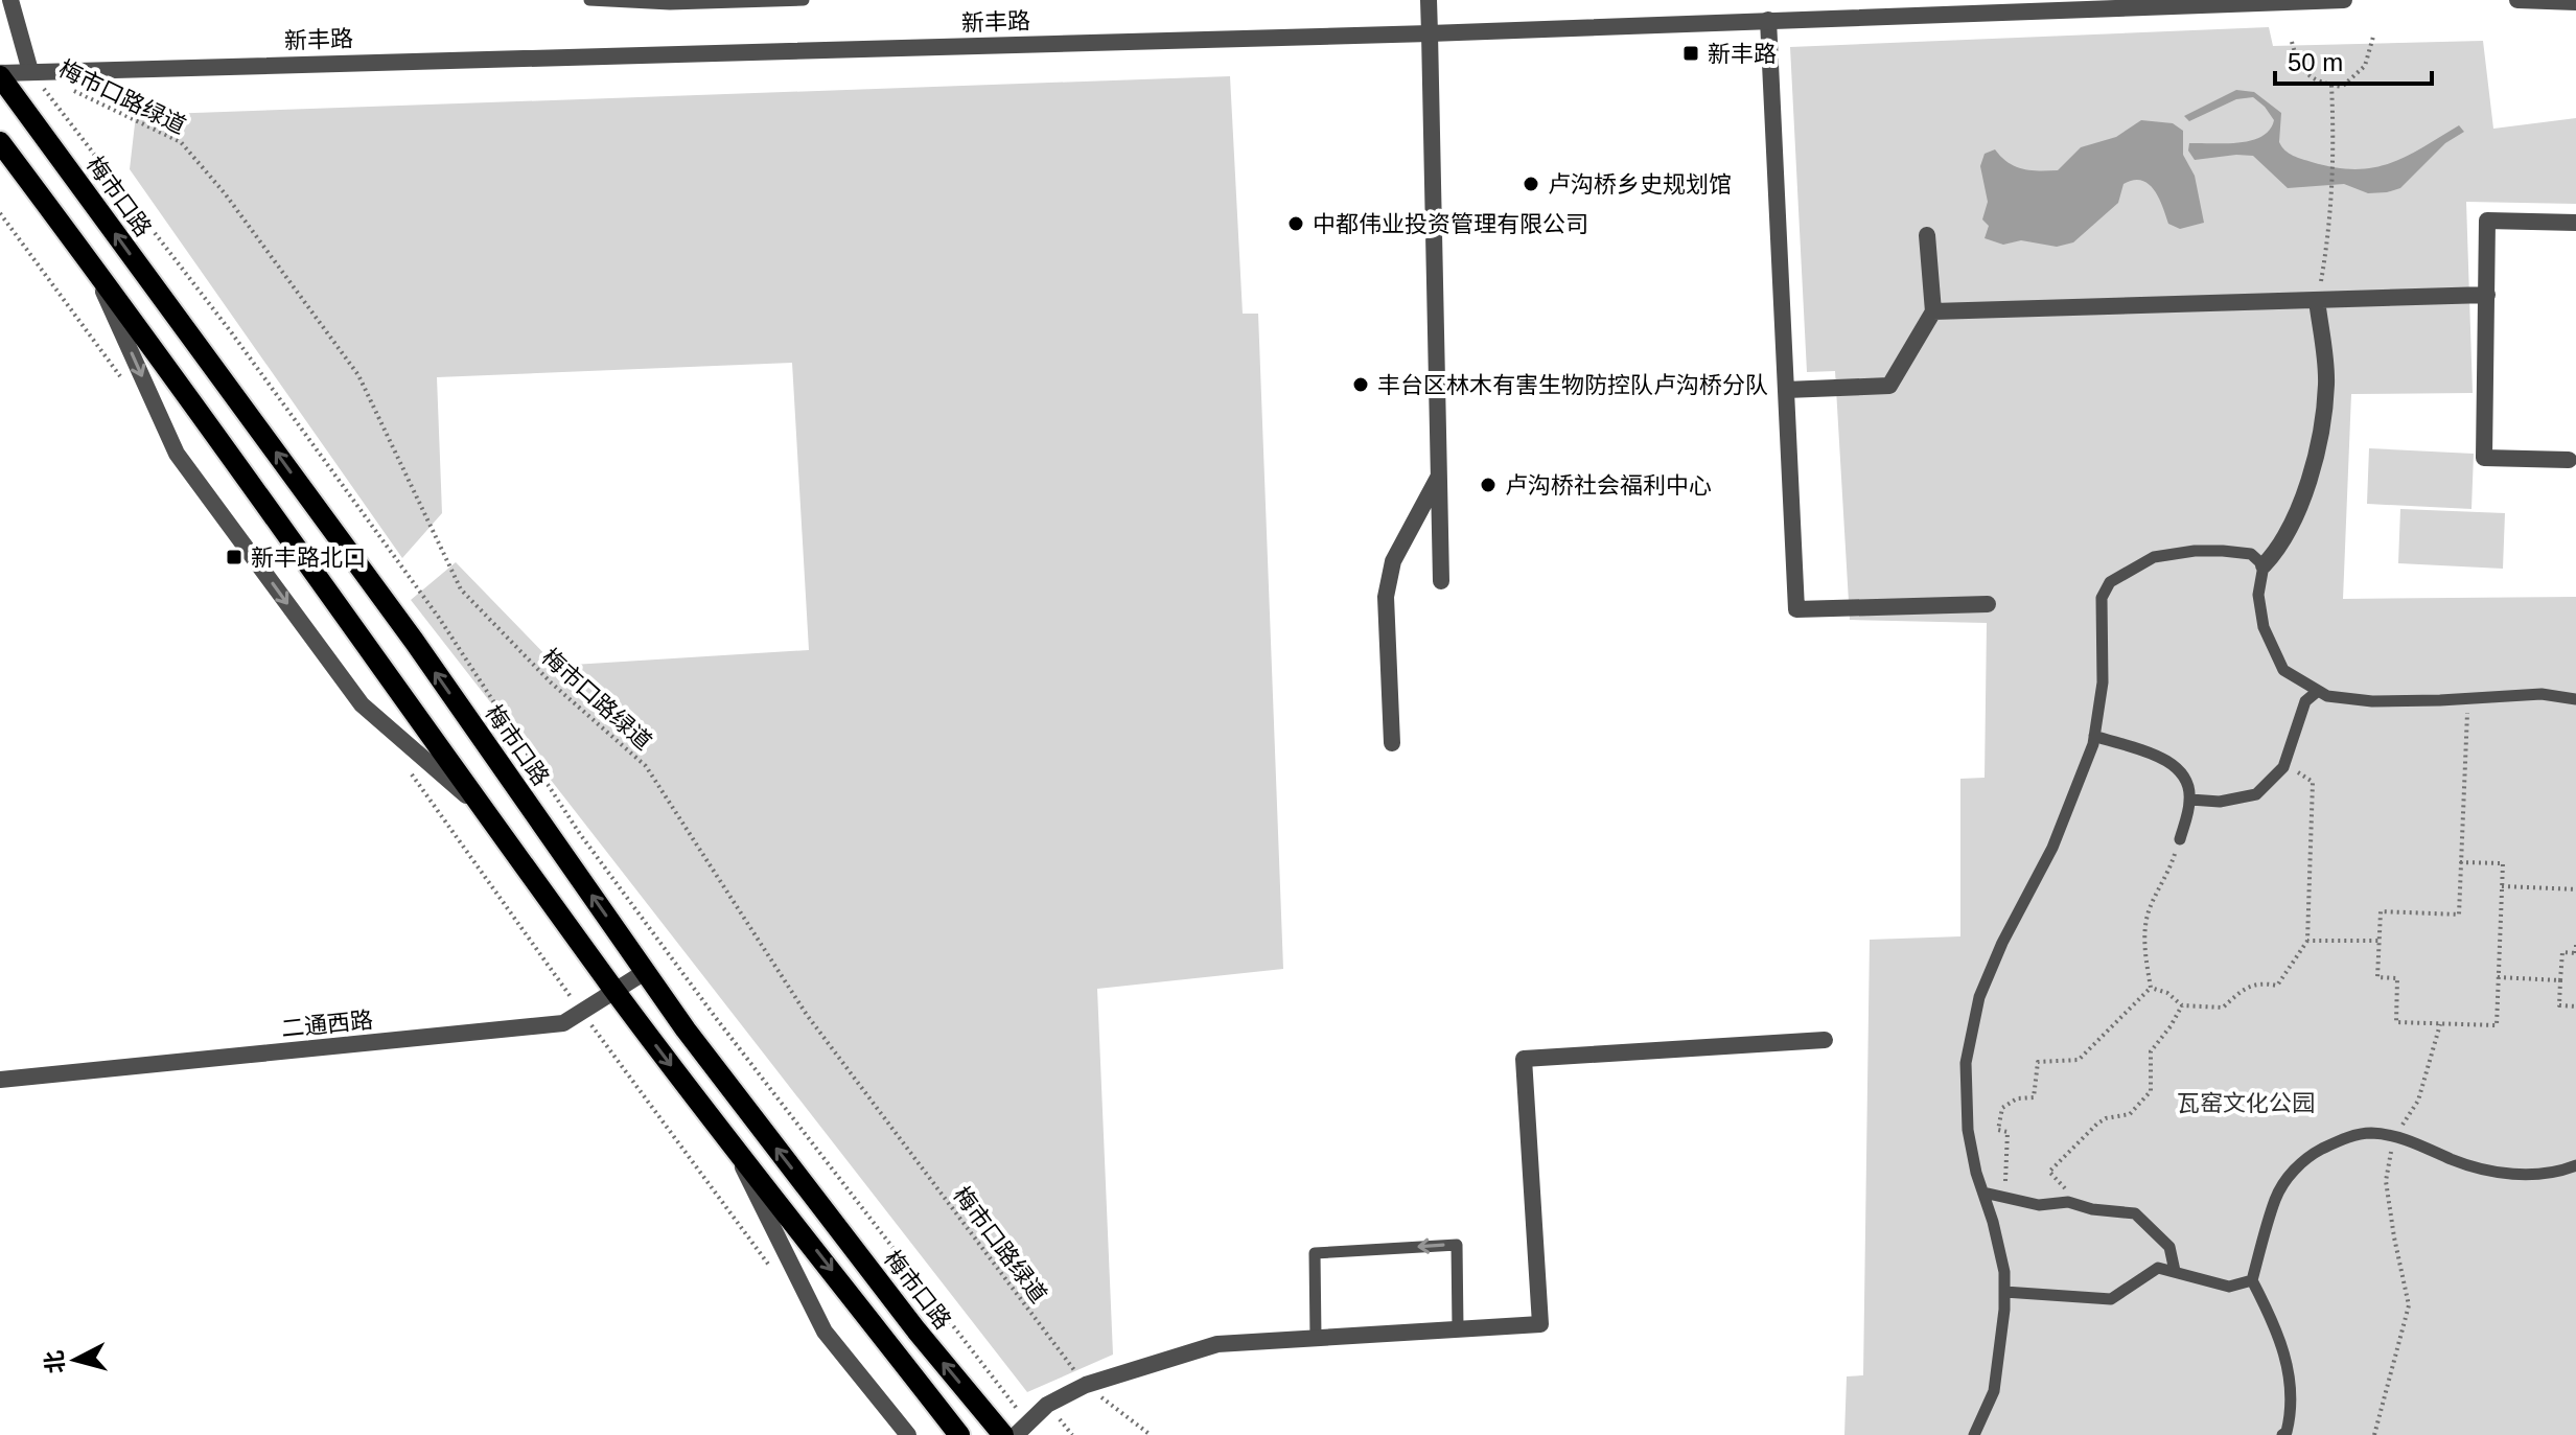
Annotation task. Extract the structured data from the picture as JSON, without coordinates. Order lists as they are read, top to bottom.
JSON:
{
  "streets": {
    "main road": ["梅市口路"],
    "street": ["新丰路", "二通西路"],
    "path": ["梅市口路绿道"]
  },
  "crossings": [
    ["新丰路", "梅市口路绿道"],
    ["新丰路", "梅市口路"],
    ["梅市口路", "二通西路"]
  ],
  "parks": ["瓦窑文化公园"],
  "places": {
    "transit": ["新丰路", "新丰路北口"],
    "other": [
      "卢沟桥乡史规划馆",
      "中都伟业投资管理有限公司",
      "丰台区林木有害生物防控队卢沟桥分队",
      "卢沟桥社会福利中心"
    ]
  },
  "scale_bar": "50 m",
  "north": "left"
}
